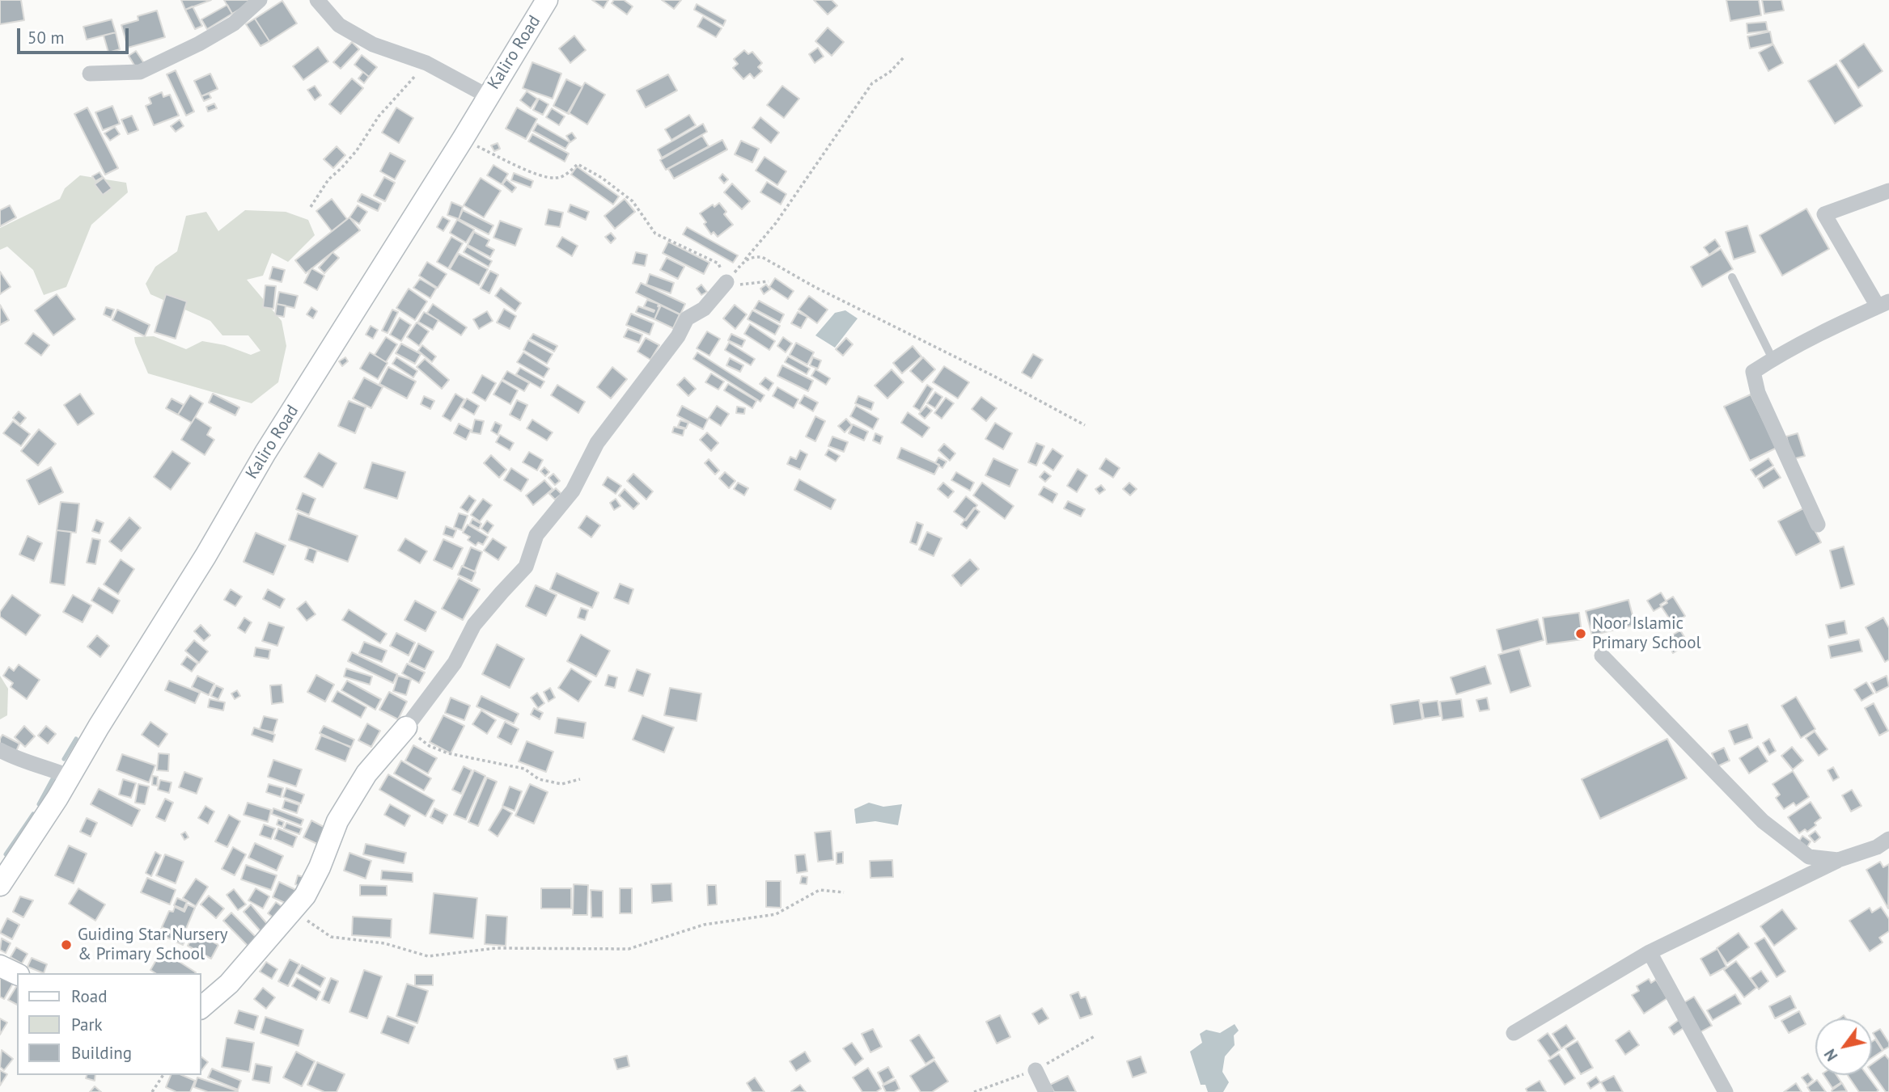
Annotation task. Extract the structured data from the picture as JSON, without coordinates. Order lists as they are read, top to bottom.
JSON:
{
  "streets": {
    "main road": ["Kaliro Road"]
  },
  "places": ["Noor Islamic Primary School", "Guiding Star Nursery & Primary School"],
  "legend": ["Road", "Park", "Building"],
  "scale_bar": "50 m",
  "north": "bottom left"
}
